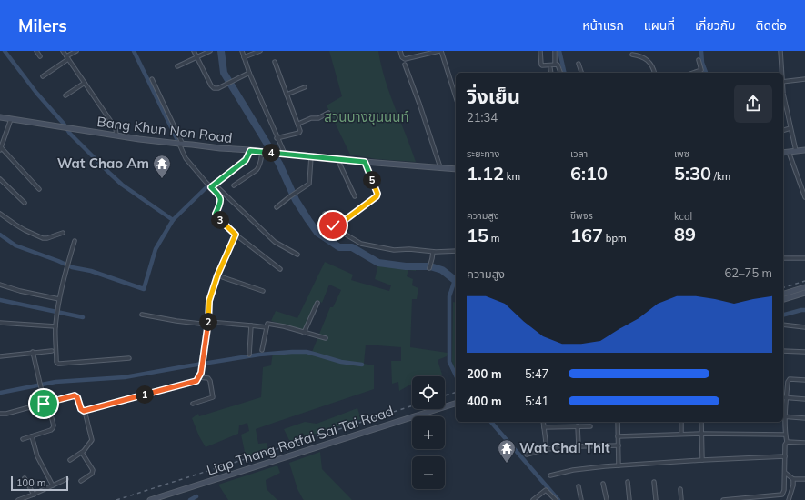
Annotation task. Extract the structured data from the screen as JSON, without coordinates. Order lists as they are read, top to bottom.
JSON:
{
  "streets": {
    "street": ["Bang Khun Non Road", "Liap Thang Rotfai Sai Tai Road"]
  },
  "parks": ["สวนบางขุนนนท์"],
  "places": {
    "temple": ["Wat Chao Am", "Wat Chai Thit"]
  },
  "scale_bar": "100 m",
  "page": {
    "header": "Milers",
    "nav": [
      "หน้าแรก",
      "แผนที่",
      "เกี่ยวกับ",
      "ติดต่อ"
    ],
    "heading": ["วิ่งเย็น", "21:34"],
    "stats": [
      ["ระยะทาง", "1.12 km"],
      ["เวลา", "6:10"],
      ["เพซ", "5:30 /km"],
      ["ความสูง", "15 m"],
      ["ชีพจร", "167 bpm"],
      ["kcal", "89"]
    ],
    "pins": [
      "4",
      "5",
      "3",
      "2",
      "1"
    ],
    "chart": ["ความสูง", "62–75 m"],
    "list": [
      {
        "name": "200 m",
        "note": "5:47"
      },
      {
        "name": "400 m",
        "note": "5:41"
      }
    ],
    "map_buttons": ["+", "−"],
    "scale": "100 m"
  }
}
